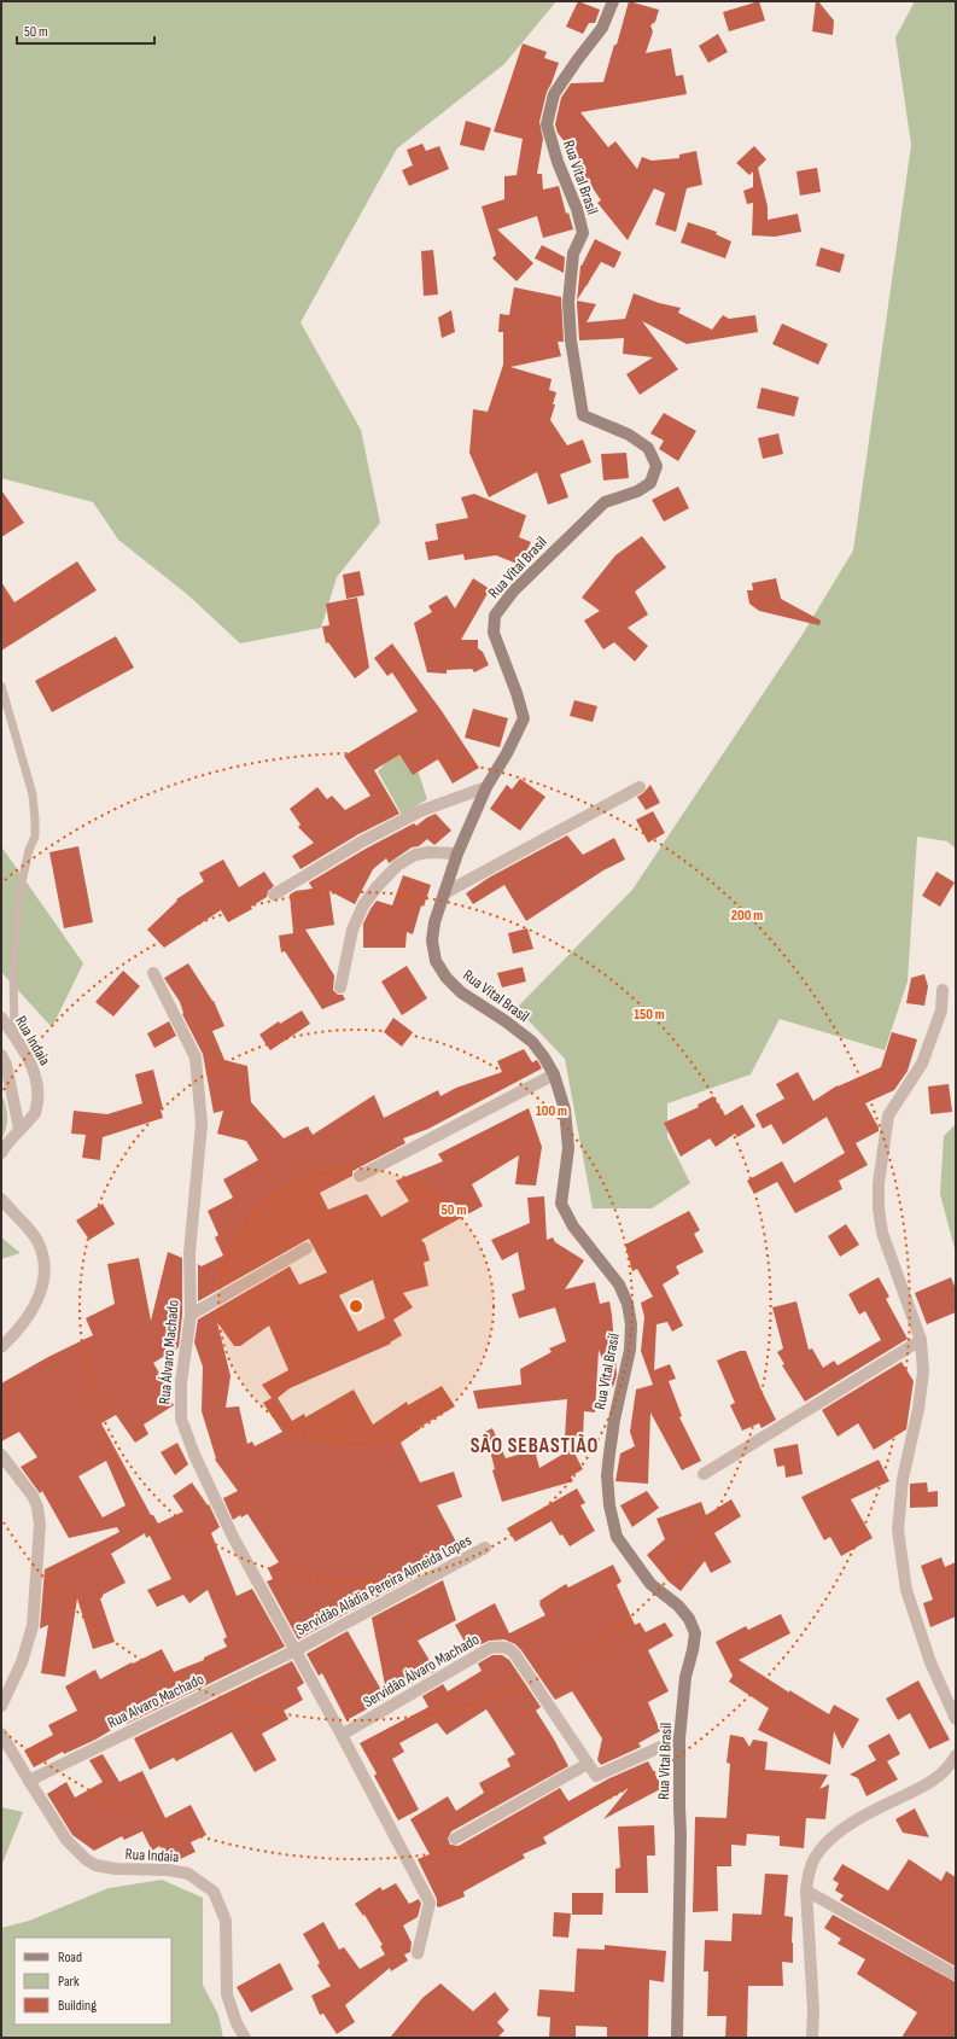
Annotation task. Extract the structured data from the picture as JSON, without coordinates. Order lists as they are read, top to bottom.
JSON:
{
  "streets": {
    "street": [
      "Rua Vital Brasil",
      "Rua Indaia",
      "Rua Álvaro Machado",
      "Servidão Aládia Pereira Almeida Lopes",
      "Servidão Álvaro Machado",
      "Rua Alvaro Machado"
    ]
  },
  "crossings": [
    ["Rua Vital Brasil", "Servidão Álvaro Machado"],
    ["Rua Indaia", "Rua Alvaro Machado"],
    ["Rua Álvaro Machado", "Servidão Aládia Pereira Almeida Lopes"],
    ["Rua Álvaro Machado", "Servidão Álvaro Machado"],
    ["Rua Álvaro Machado", "Rua Alvaro Machado"],
    ["Servidão Aládia Pereira Almeida Lopes", "Rua Alvaro Machado"]
  ],
  "districts": ["SÃO SEBASTIÃO"],
  "legend": ["Road", "Park", "Building"],
  "scale_bar": "50 m",
  "rings": [
    "200 m",
    "150 m",
    "100 m",
    "50 m"
  ]
}
